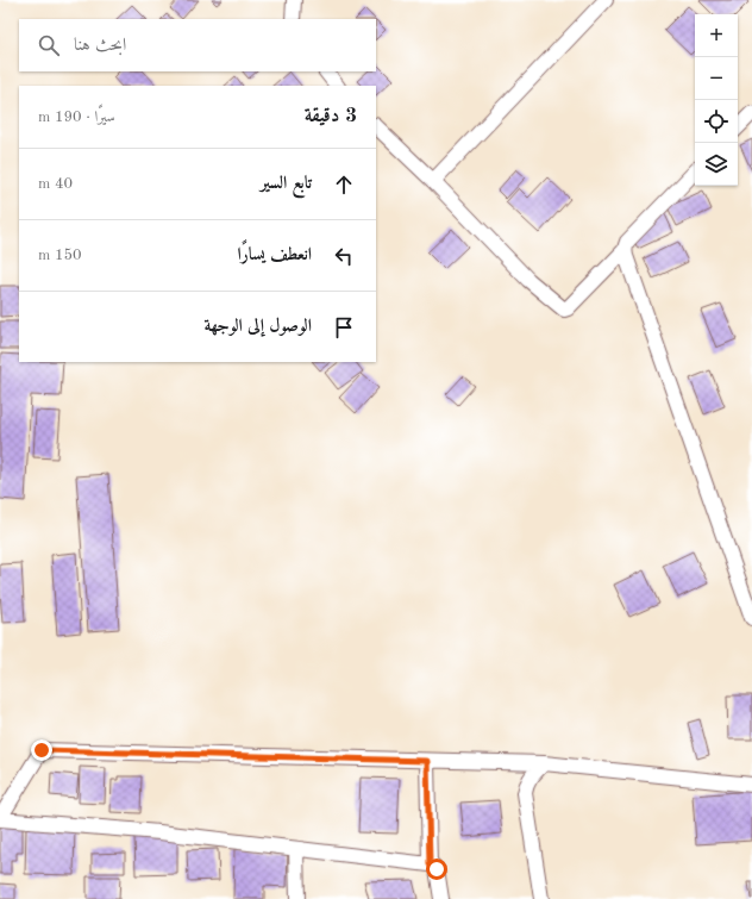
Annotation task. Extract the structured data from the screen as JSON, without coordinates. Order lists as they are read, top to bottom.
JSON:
{
  "page": {
    "map_buttons": ["+", "−"],
    "search": "ابحث هنا",
    "heading": ["3 دقيقة", "سيرًا · 190 m"],
    "list": [
      ["تابع السير", "40 m"],
      ["انعطف يسارًا", "150 m"],
      "الوصول إلى الوجهة"
    ]
  }
}
